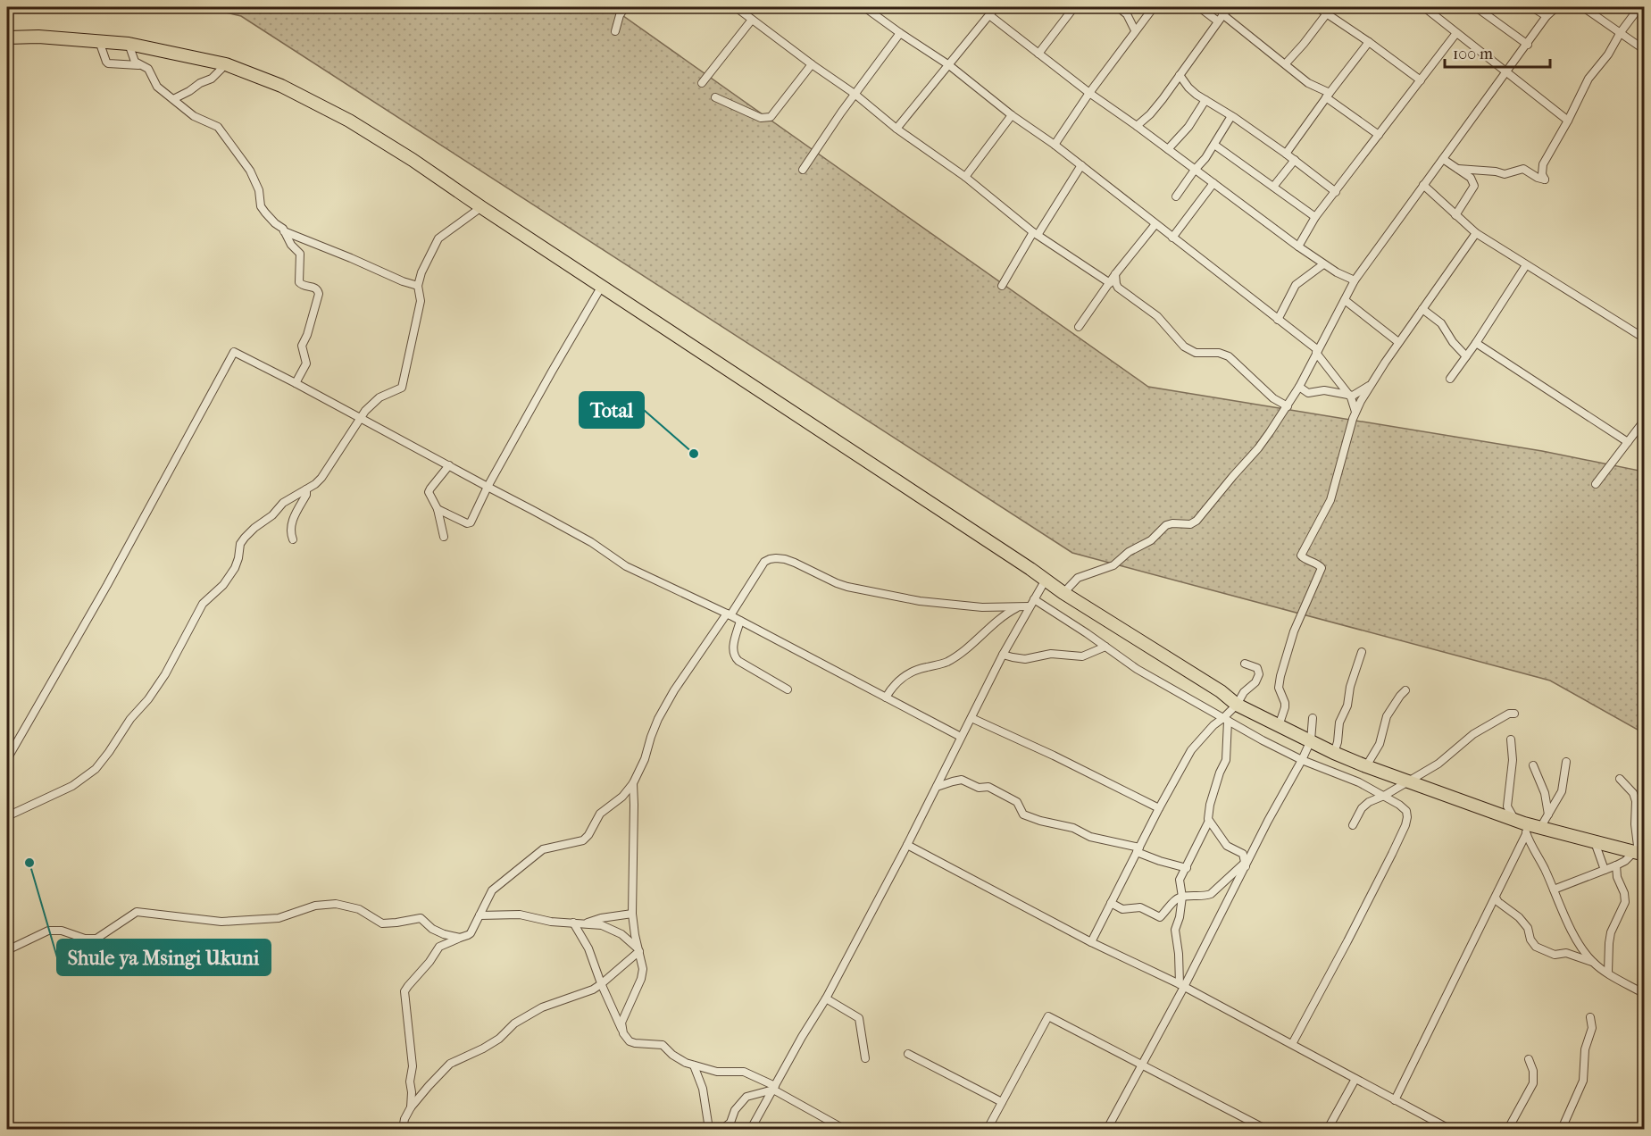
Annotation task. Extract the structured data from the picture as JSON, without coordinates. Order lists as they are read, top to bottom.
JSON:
{
  "places": ["Total", "Shule ya Msingi Ukuni"],
  "scale_bar": "100 m"
}
